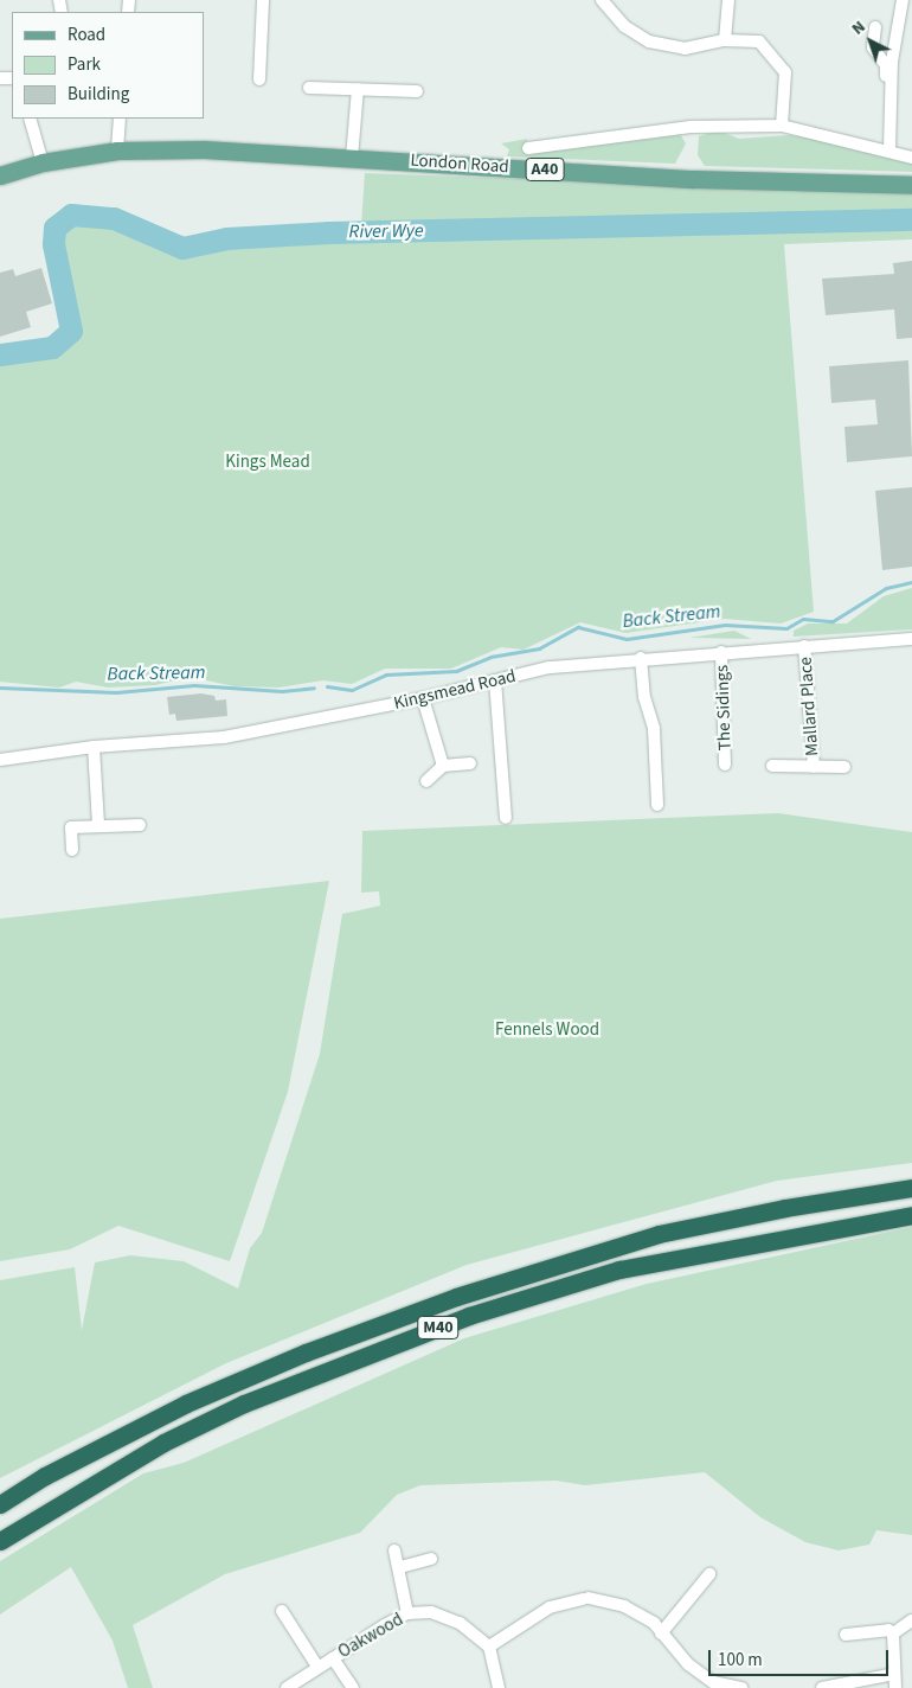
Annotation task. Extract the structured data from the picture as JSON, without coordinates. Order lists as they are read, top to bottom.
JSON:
{
  "streets": {
    "highway": ["M40"],
    "main road": ["London Road", "A40"],
    "street": [
      "Kingsmead Road",
      "Mallard Place",
      "The Sidings",
      "Oakwood"
    ]
  },
  "crossings": [
    ["London Road", "A40"],
    ["Kingsmead Road", "Mallard Place"],
    ["Kingsmead Road", "The Sidings"]
  ],
  "water": ["River Wye", "Back Stream"],
  "parks": ["Kings Mead", "Fennels Wood"],
  "legend": ["Road", "Park", "Building"],
  "scale_bar": "100 m",
  "north": "top left"
}
